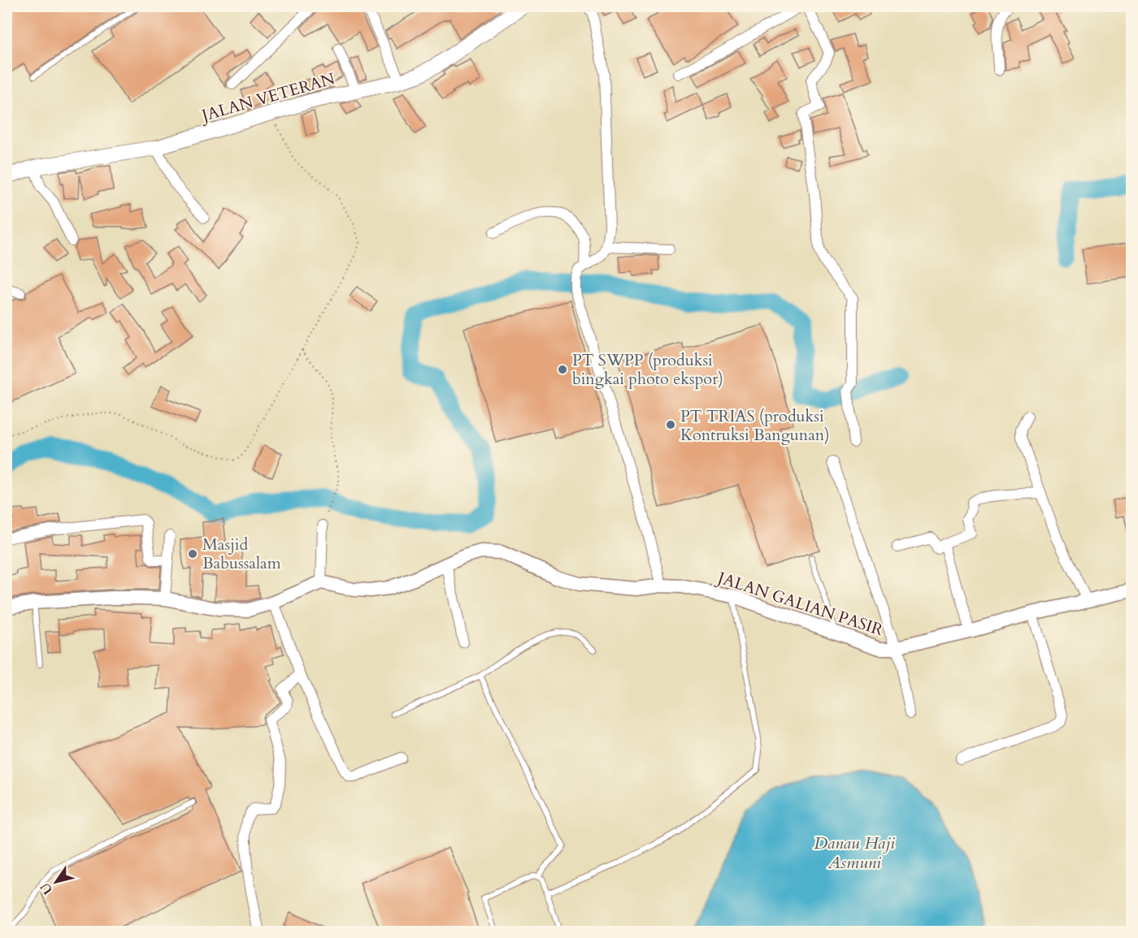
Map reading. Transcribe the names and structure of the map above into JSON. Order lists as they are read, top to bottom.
{
  "streets": {
    "main road": ["JALAN VETERAN"],
    "street": ["JALAN GALIAN PASIR"]
  },
  "water": ["Danau Haji Asmuni"],
  "places": ["PT SWPP (produksi bingkai photo ekspor)", "PT TRIAS (produksi Kontruksi Bangunan)", "Masjid Babussalam"],
  "north": "bottom left"
}
